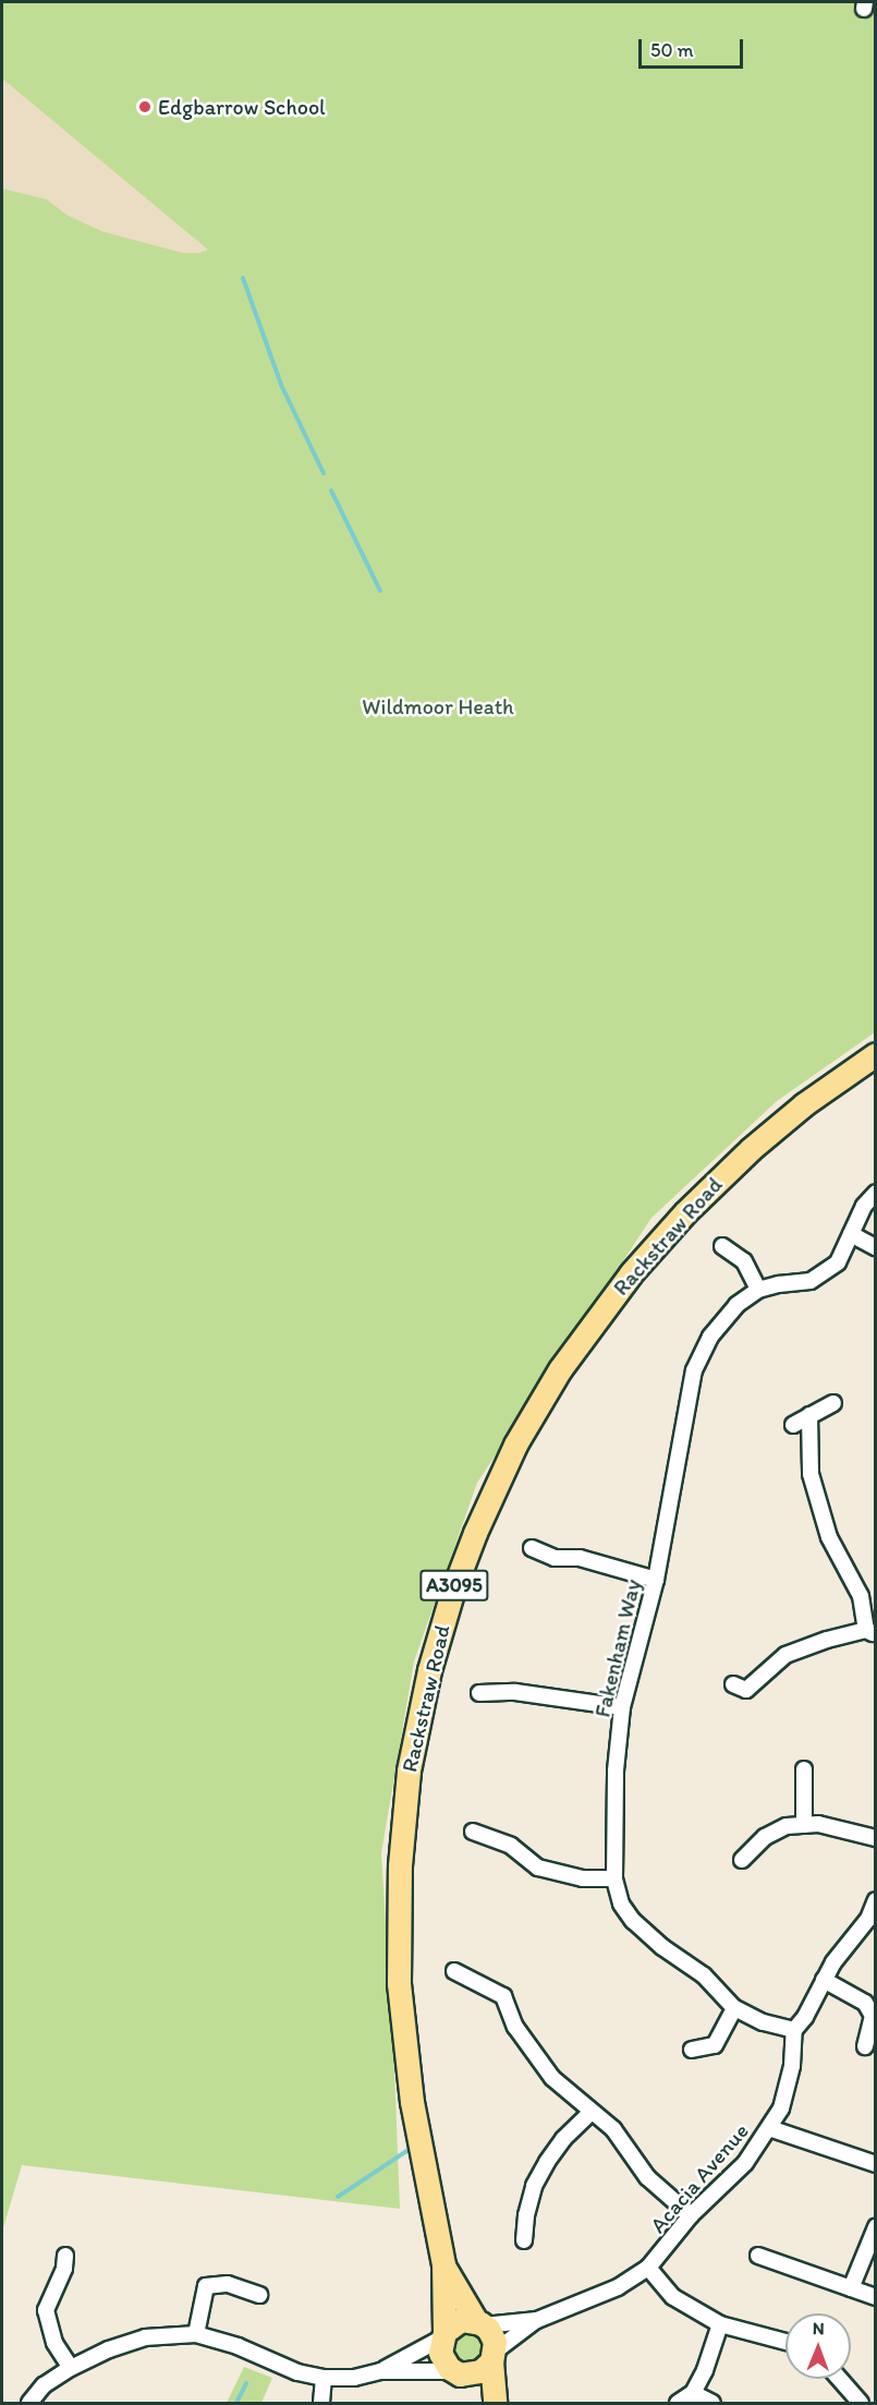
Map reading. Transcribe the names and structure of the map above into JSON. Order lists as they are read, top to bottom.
{
  "streets": {
    "main road": ["Rackstraw Road", "A3095"],
    "street": ["Fakenham Way", "Acacia Avenue"]
  },
  "crossings": [
    ["Rackstraw Road", "Acacia Avenue"],
    ["Fakenham Way", "Acacia Avenue"]
  ],
  "parks": ["Wildmoor Heath"],
  "places": ["Edgbarrow School"],
  "scale_bar": "50 m",
  "north": "top"
}
